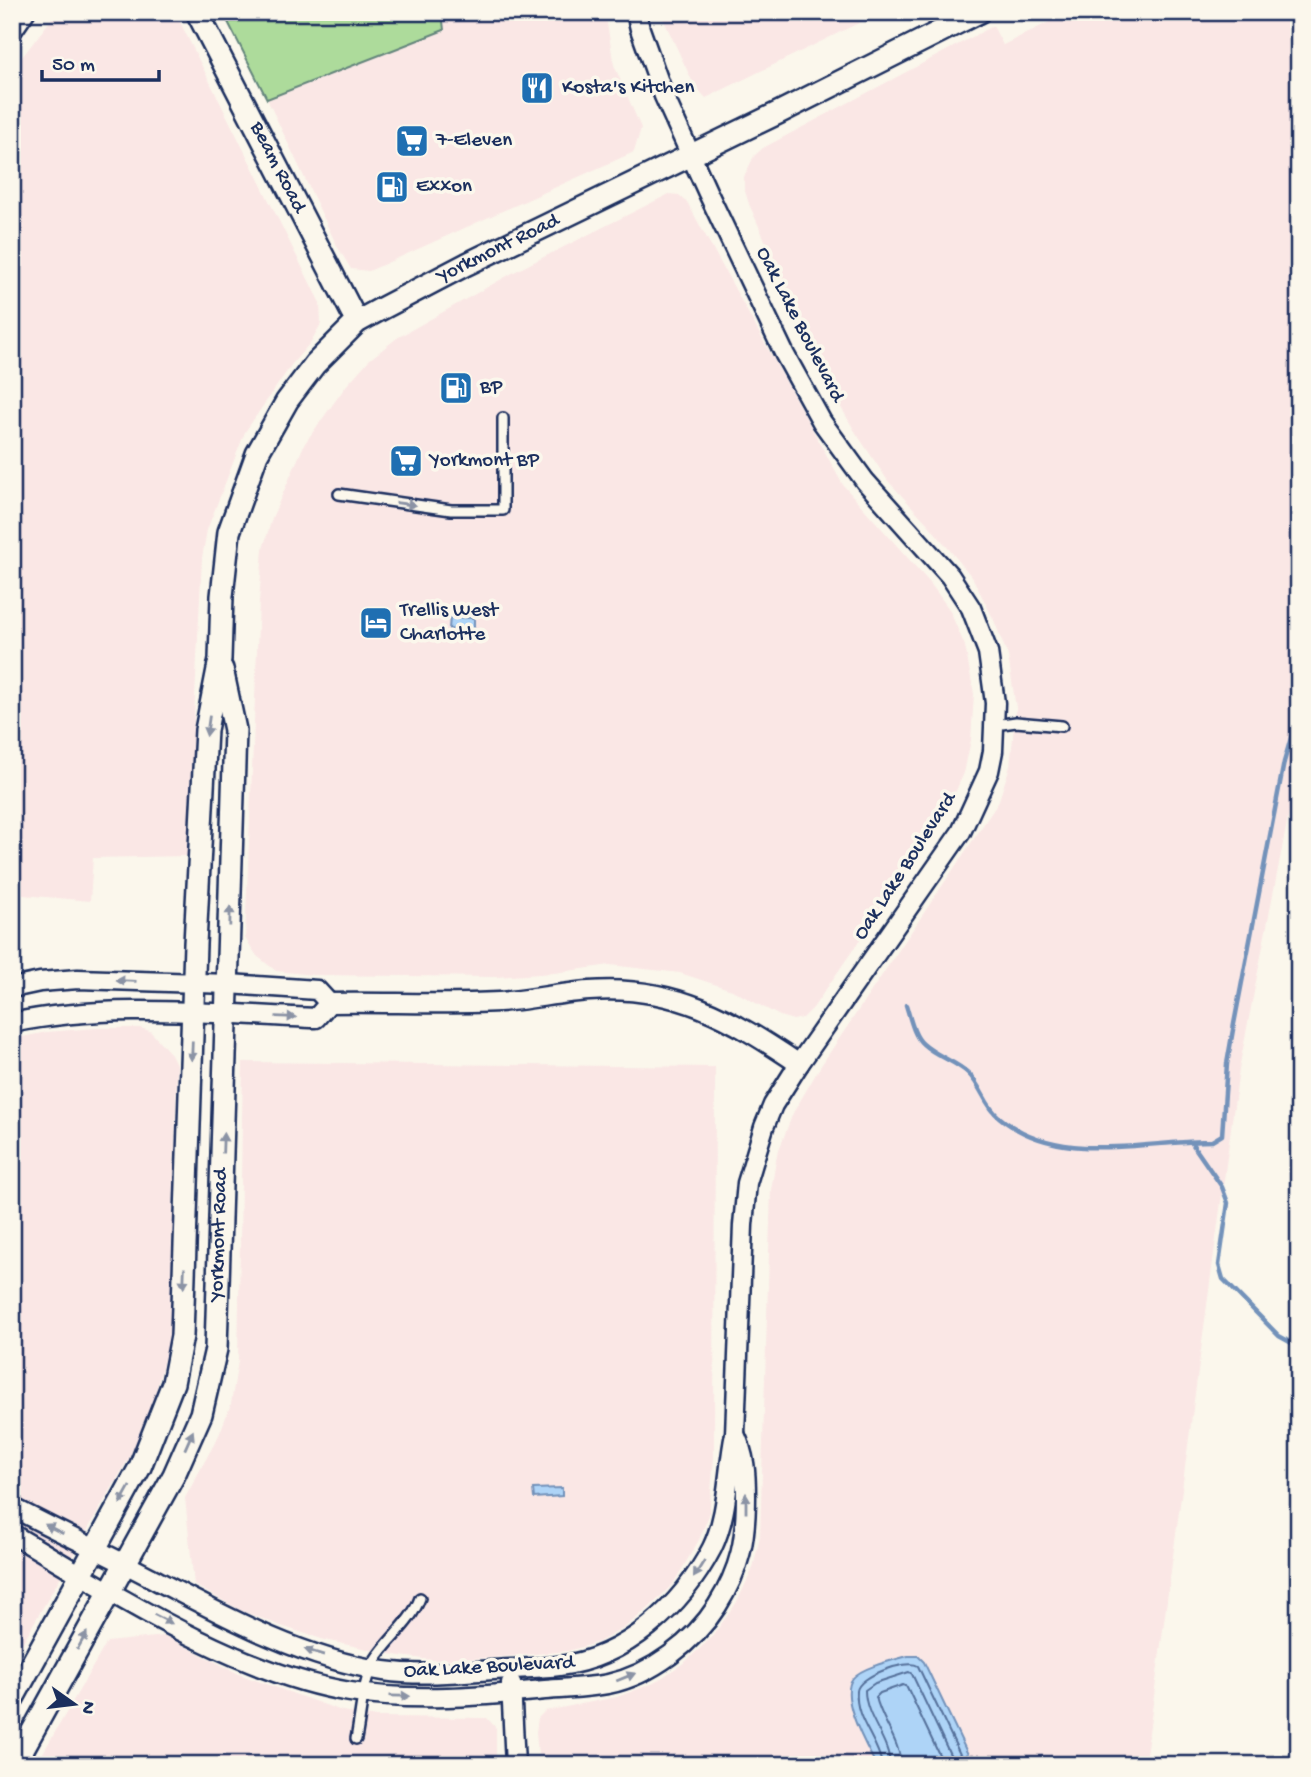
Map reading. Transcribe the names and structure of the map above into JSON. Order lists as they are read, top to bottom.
{
  "streets": {
    "street": ["Beam Road", "Yorkmont Road", "Oak Lake Boulevard"]
  },
  "crossings": [
    ["Beam Road", "Yorkmont Road"],
    ["Yorkmont Road", "Oak Lake Boulevard"]
  ],
  "places": {
    "restaurant": ["Kosta's Kitchen"],
    "supermarket": ["7-Eleven", "Yorkmont BP"],
    "fuel station": ["Exxon", "BP"],
    "hotel": ["Trellis West Charlotte"]
  },
  "scale_bar": "50 m",
  "north": "right"
}
